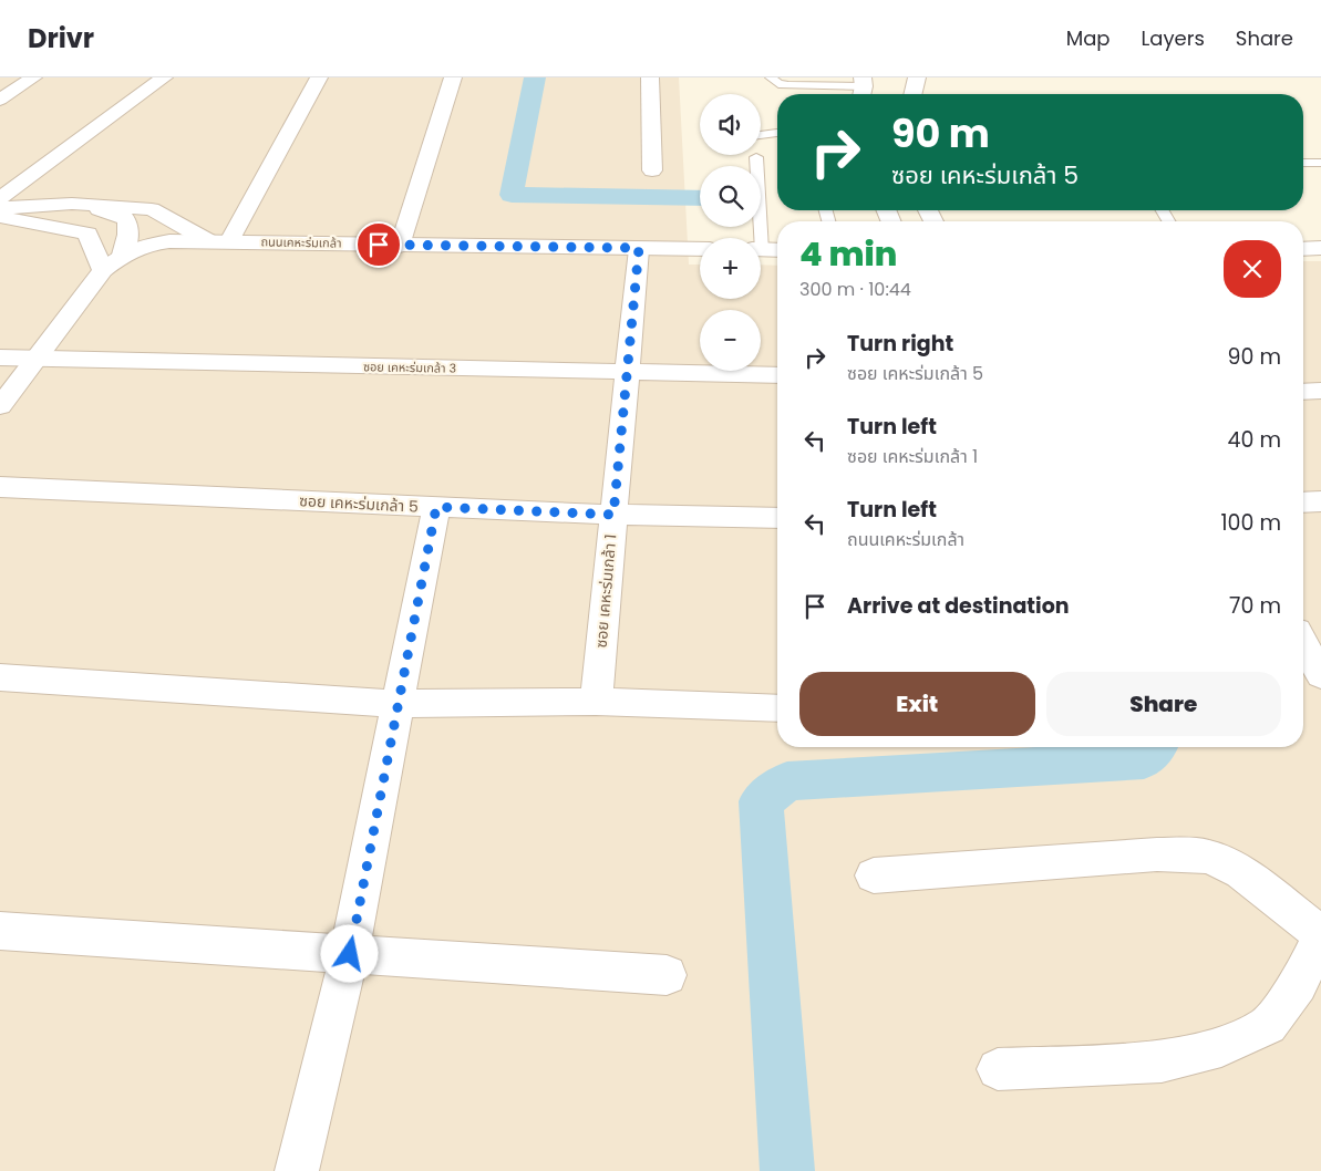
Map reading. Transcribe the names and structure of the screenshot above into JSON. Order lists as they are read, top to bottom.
{
  "streets": {
    "street": [
      "ถนนเคหะร่มเกล้า",
      "ซอย เคหะร่มเกล้า 3",
      "ซอย เคหะร่มเกล้า 5",
      "ซอย เคหะร่มเกล้า 1"
    ]
  },
  "crossings": [
    ["ถนนเคหะร่มเกล้า", "ซอย เคหะร่มเกล้า 3"],
    ["ถนนเคหะร่มเกล้า", "ซอย เคหะร่มเกล้า 1"],
    ["ซอย เคหะร่มเกล้า 3", "ซอย เคหะร่มเกล้า 1"],
    ["ซอย เคหะร่มเกล้า 5", "ซอย เคหะร่มเกล้า 1"]
  ],
  "page": {
    "header": "Drivr",
    "nav": ["Map", "Layers", "Share"],
    "map_buttons": ["+", "−"],
    "turn": ["90 m", "ซอย เคหะร่มเกล้า 5"],
    "heading": ["4 min", "300 m · 10:44"],
    "list": [
      {
        "name": "Turn right",
        "note": "ซอย เคหะร่มเกล้า 5",
        "value": "90 m"
      },
      {
        "name": "Turn left",
        "note": "ซอย เคหะร่มเกล้า 1",
        "value": "40 m"
      },
      {
        "name": "Turn left",
        "note": "ถนนเคหะร่มเกล้า",
        "value": "100 m"
      },
      {
        "name": "Arrive at destination",
        "value": "70 m"
      }
    ],
    "buttons": ["Exit", "Share"]
  }
}
